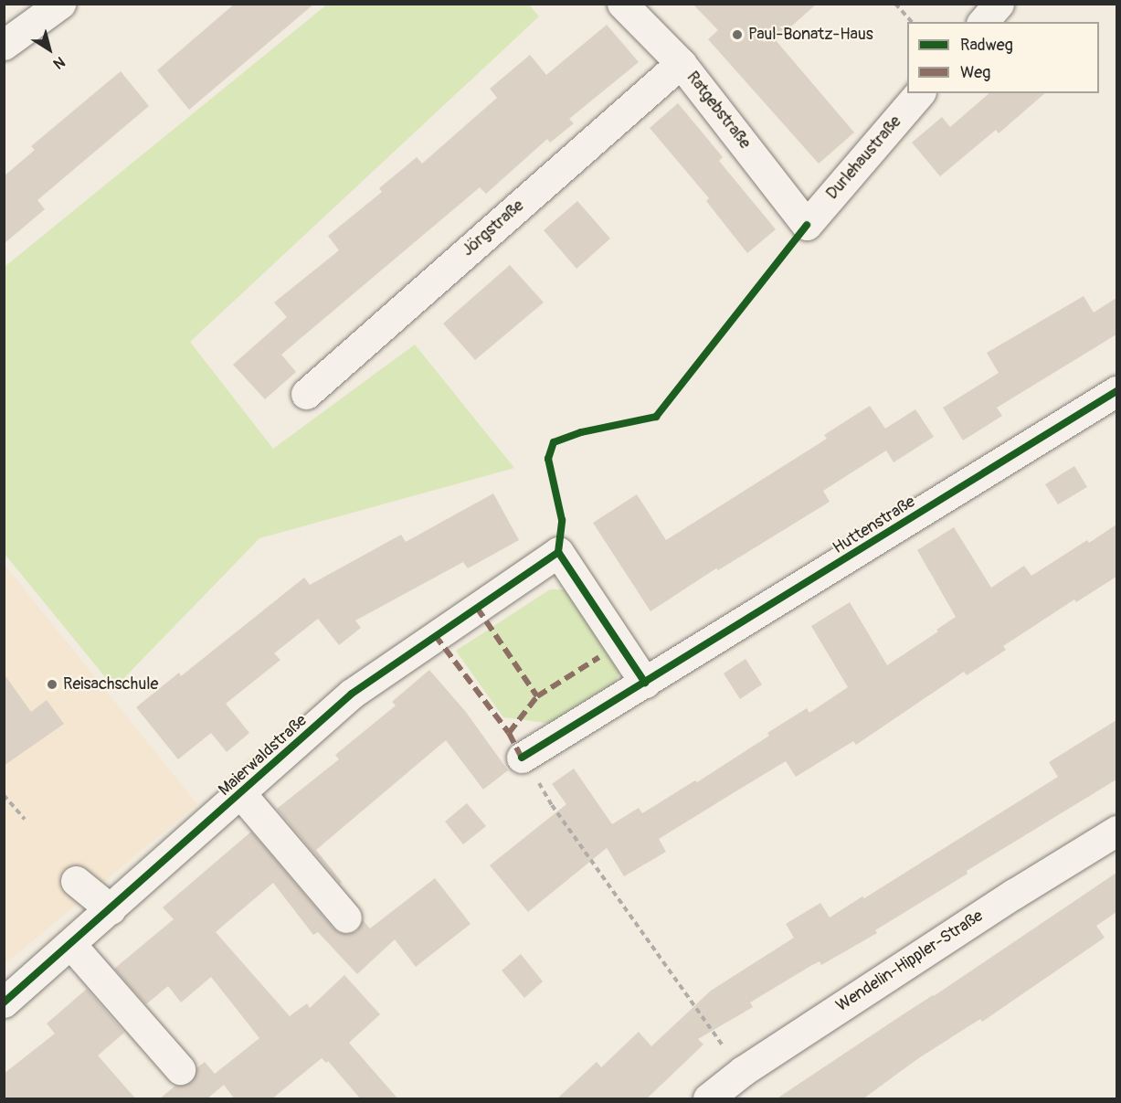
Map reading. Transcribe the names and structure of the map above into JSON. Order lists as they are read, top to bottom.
{
  "streets": {
    "street": [
      "Ratgebstraße",
      "Durlehaustraße",
      "Jörgstraße",
      "Huttenstraße",
      "Maierwaldstraße",
      "Wendelin-Hippler-Straße"
    ]
  },
  "crossings": [
    ["Ratgebstraße", "Durlehaustraße"],
    ["Ratgebstraße", "Jörgstraße"],
    ["Huttenstraße", "Maierwaldstraße"]
  ],
  "places": ["Paul-Bonatz-Haus", "Reisachschule"],
  "legend": ["Radweg", "Weg"],
  "north": "bottom right"
}
